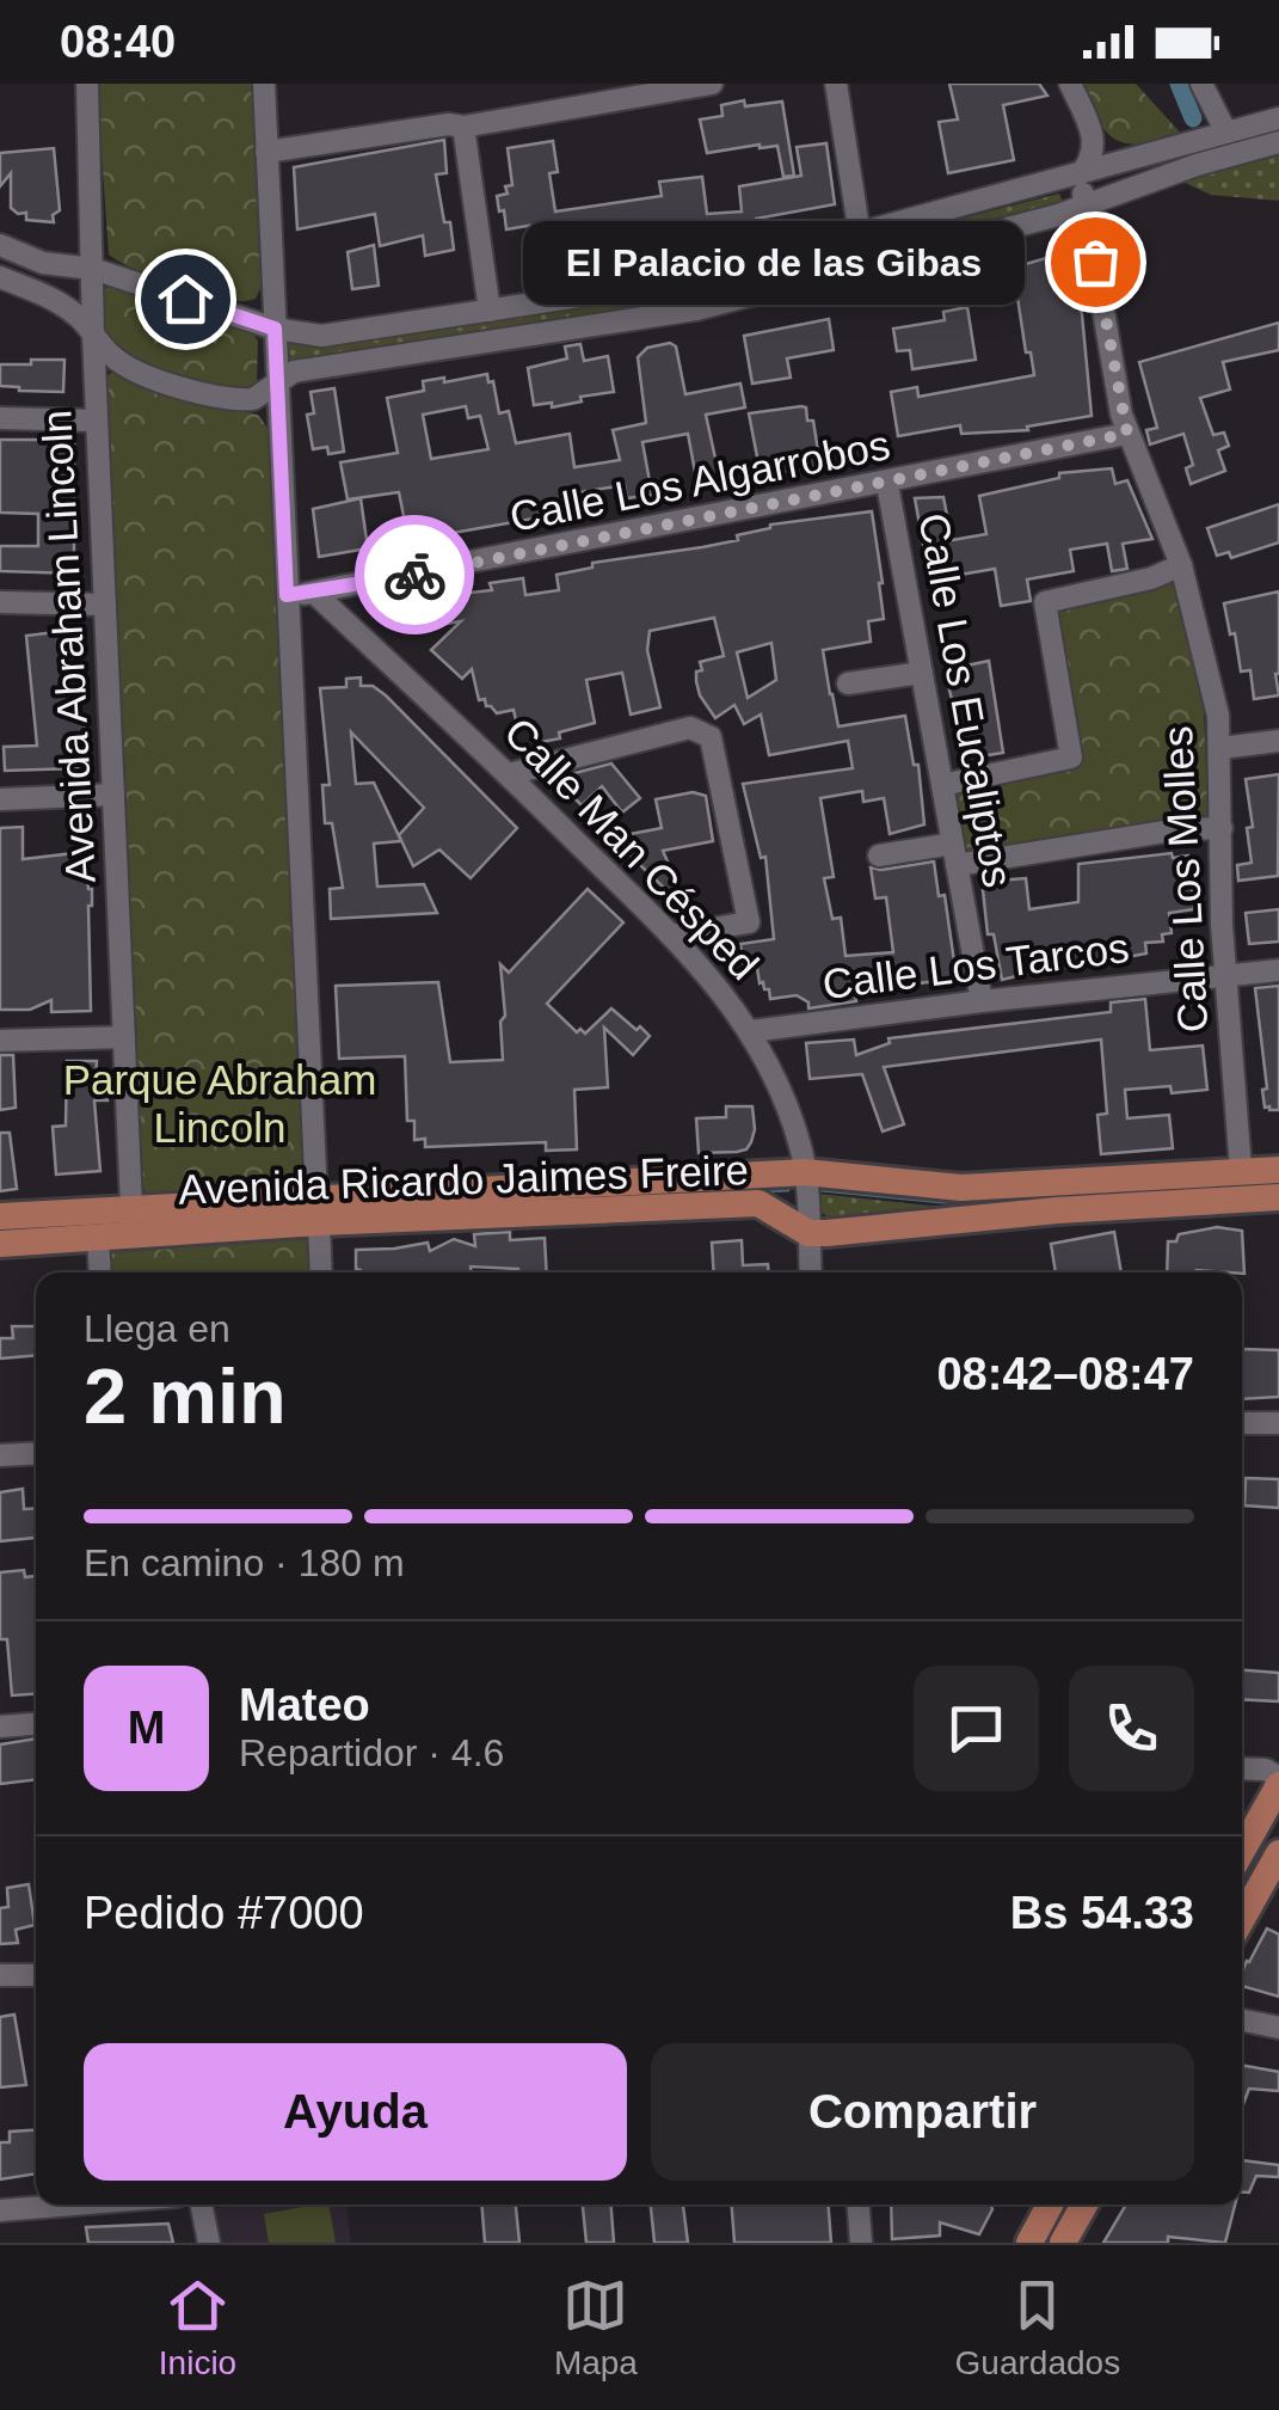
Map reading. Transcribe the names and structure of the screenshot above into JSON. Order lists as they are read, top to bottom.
{
  "streets": {
    "main road": ["Avenida Ricardo Jaimes Freire"],
    "street": [
      "Calle Los Algarrobos",
      "Avenida Abraham Lincoln",
      "Calle Los Eucaliptos",
      "Calle Man Césped",
      "Calle Los Molles",
      "Calle Los Tarcos"
    ]
  },
  "crossings": [
    ["Calle Los Algarrobos", "Calle Los Eucaliptos"],
    ["Calle Los Algarrobos", "Calle Man Césped"],
    ["Calle Los Algarrobos", "Calle Los Molles"],
    ["Avenida Abraham Lincoln", "Avenida Ricardo Jaimes Freire"],
    ["Calle Los Eucaliptos", "Calle Los Tarcos"],
    ["Calle Man Césped", "Calle Los Tarcos"],
    ["Calle Man Césped", "Avenida Ricardo Jaimes Freire"],
    ["Calle Los Molles", "Calle Los Tarcos"],
    ["Calle Los Molles", "Avenida Ricardo Jaimes Freire"]
  ],
  "parks": ["Parque Abraham Lincoln"],
  "places": ["El Palacio de las Gibas"],
  "page": {
    "status": "08:40",
    "bubble": "El Palacio de las Gibas",
    "heading": ["2 min", "Llega en", "08:42–08:47"],
    "panel": [
      "Mateo",
      "Repartidor · 4.6",
      "Pedido #7000",
      "Bs 54.33"
    ],
    "bar": "En camino · 180 m",
    "round": "M",
    "buttons": ["Ayuda", "Compartir"],
    "tabs": ["Inicio", "Mapa", "Guardados"]
  }
}
